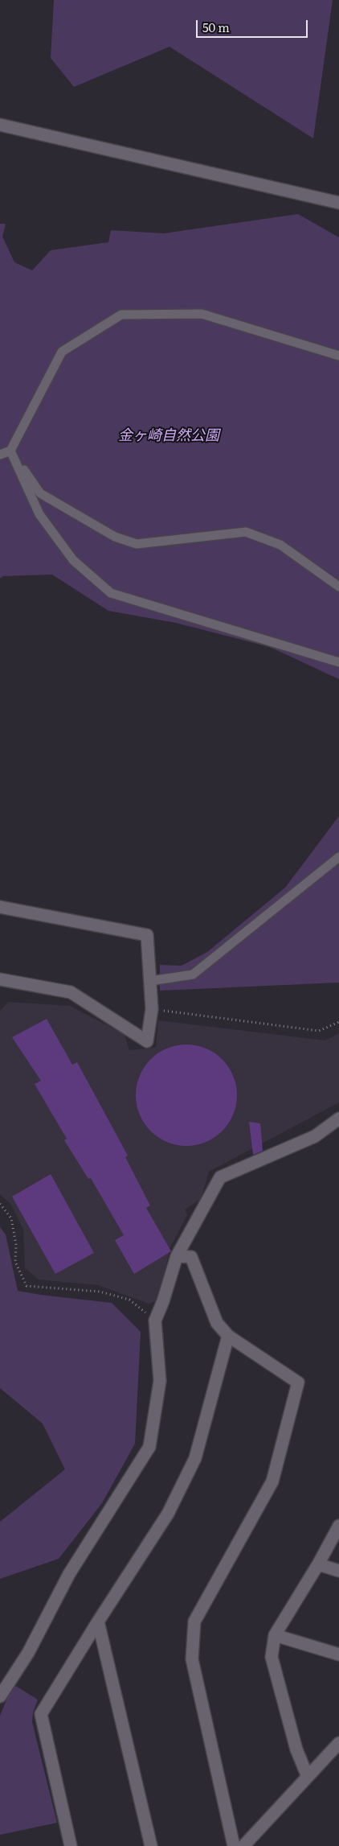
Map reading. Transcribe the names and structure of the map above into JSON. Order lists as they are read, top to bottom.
{
  "parks": ["金ヶ崎自然公園"],
  "scale_bar": "50 m"
}
